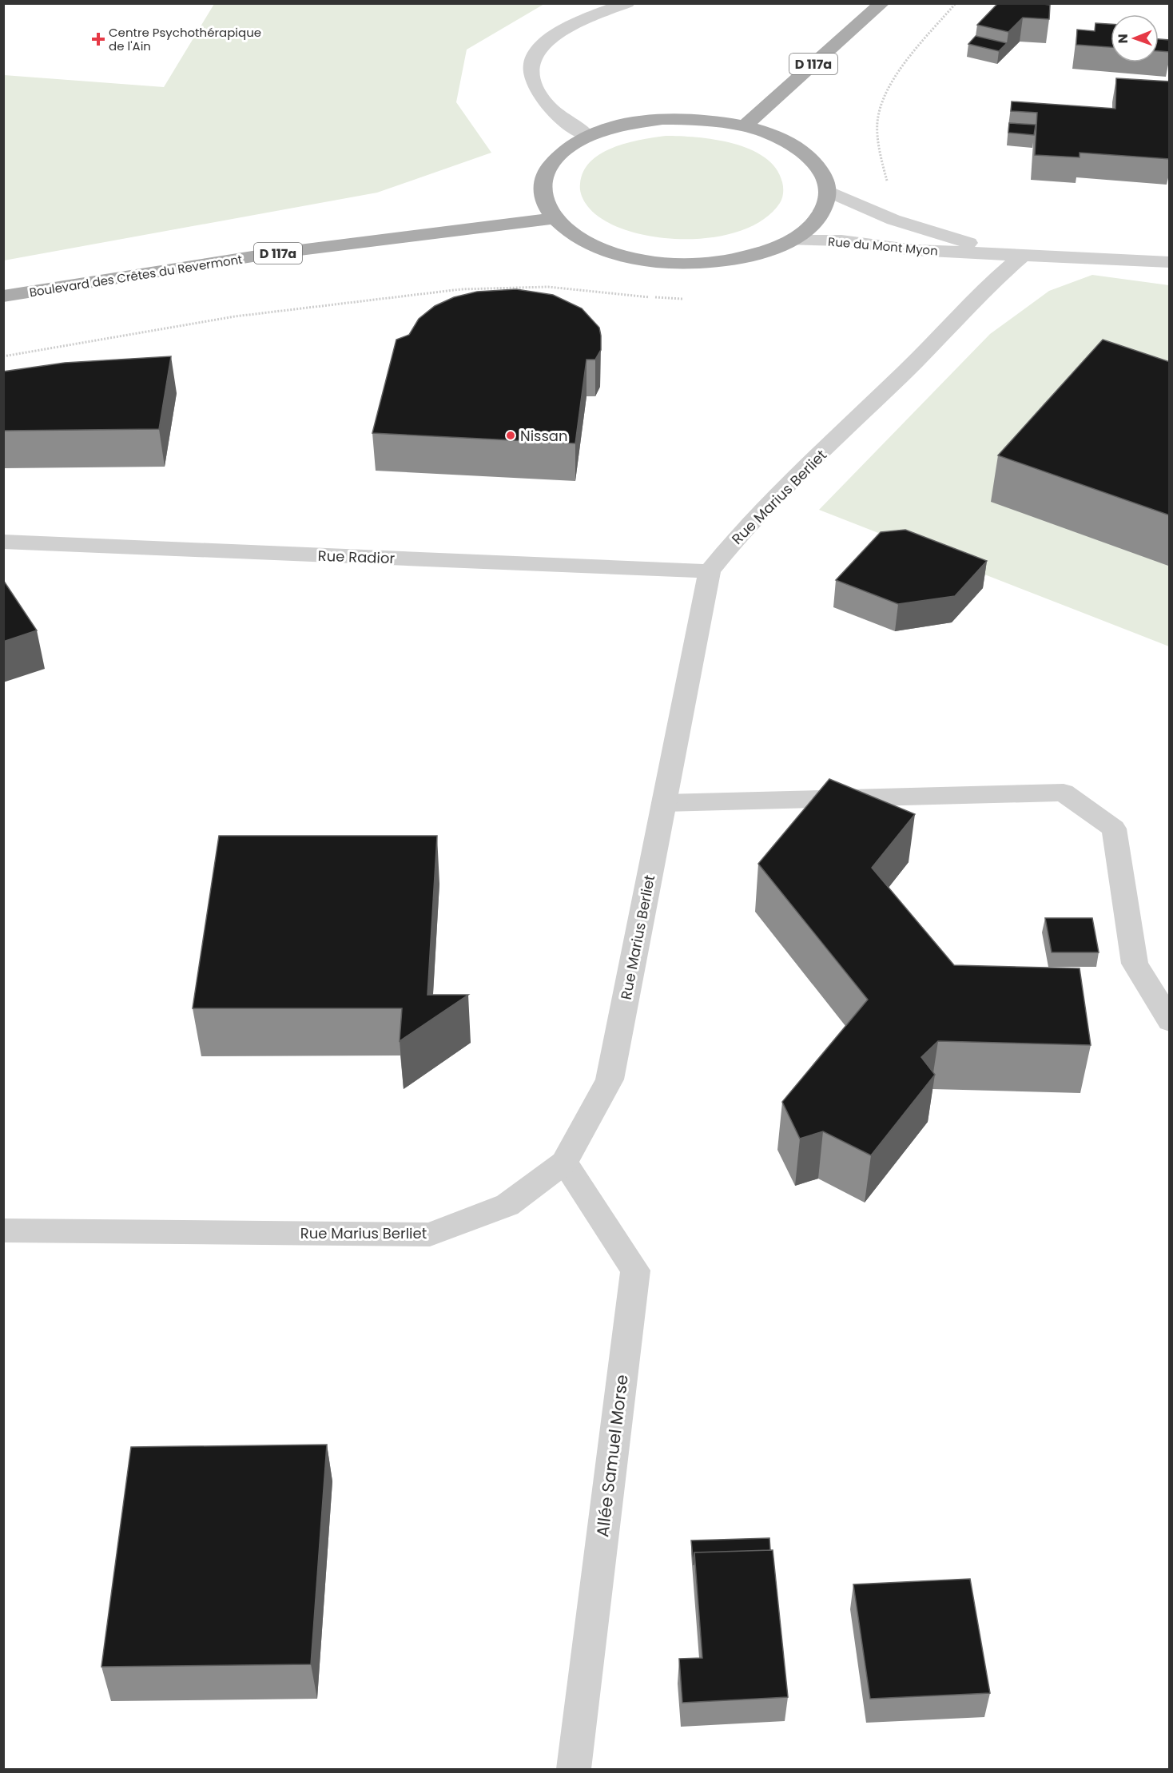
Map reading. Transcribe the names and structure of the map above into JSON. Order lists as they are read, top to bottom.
{
  "streets": {
    "main road": ["D 117a", "Boulevard des Crêtes du Revermont"],
    "street": [
      "Rue du Mont Myon",
      "Rue Marius Berliet",
      "Rue Radior",
      "Allée Samuel Morse"
    ]
  },
  "crossings": [
    ["Rue du Mont Myon", "Rue Marius Berliet"],
    ["Rue Marius Berliet", "Rue Radior"],
    ["Rue Marius Berliet", "Allée Samuel Morse"]
  ],
  "places": {
    "health": ["Centre Psychothérapique de l'Ain"],
    "other": ["Nissan"]
  },
  "north": "left"
}
